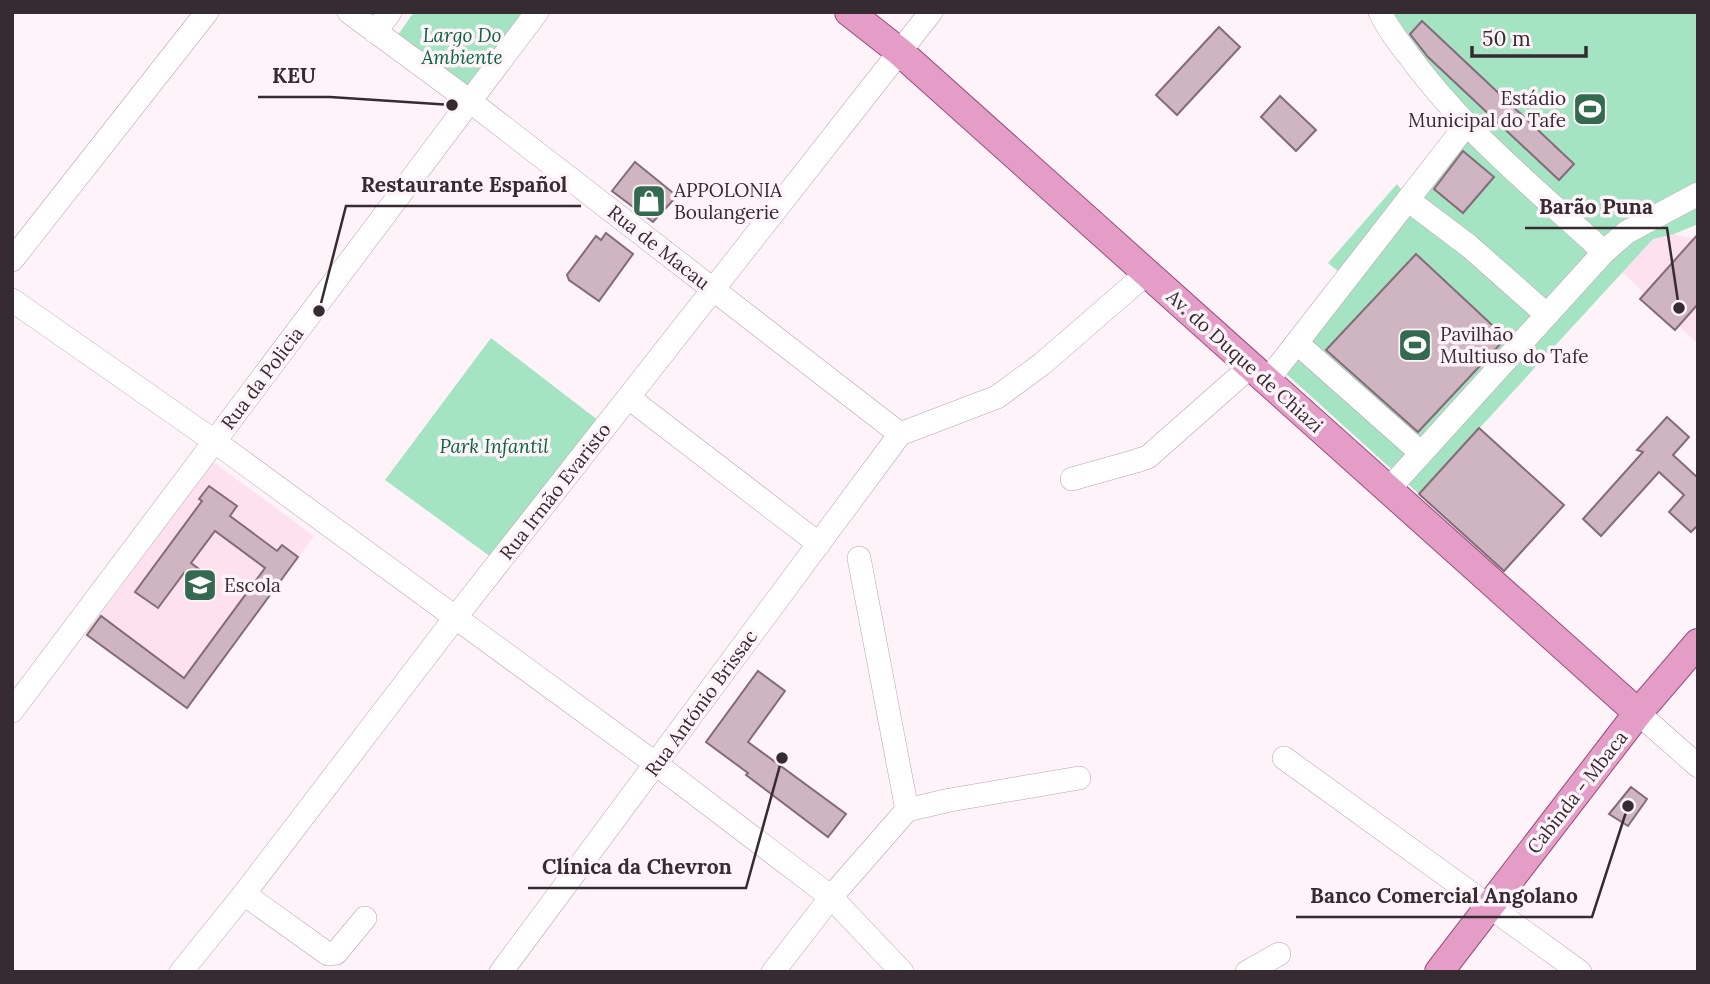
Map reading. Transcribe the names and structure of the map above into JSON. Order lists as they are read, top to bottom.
{
  "streets": {
    "main road": ["Av. do Duque de Chiazi", "Cabinda - Mbaca"],
    "street": [
      "Rua de Macau",
      "Rua da Policia",
      "Rua Irmão Evaristo",
      "Rua António Brissac"
    ]
  },
  "crossings": [
    ["Rua de Macau", "Rua da Policia"],
    ["Rua de Macau", "Rua Irmão Evaristo"],
    ["Rua de Macau", "Rua António Brissac"],
    ["Av. do Duque de Chiazi", "Rua Irmão Evaristo"],
    ["Av. do Duque de Chiazi", "Cabinda - Mbaca"]
  ],
  "parks": ["Largo Do Ambiente", "Park Infantil"],
  "places": {
    "other": [
      "KEU",
      "Barão Puna",
      "Restaurante Español",
      "Clínica da Chevron",
      "Banco Comercial Angolano"
    ],
    "sports": ["Estádio Municipal do Tafe", "Pavilhão Multiuso do Tafe"],
    "shop": ["APPOLONIA Boulangerie"],
    "school or university": ["Escola"]
  },
  "scale_bar": "50 m"
}
